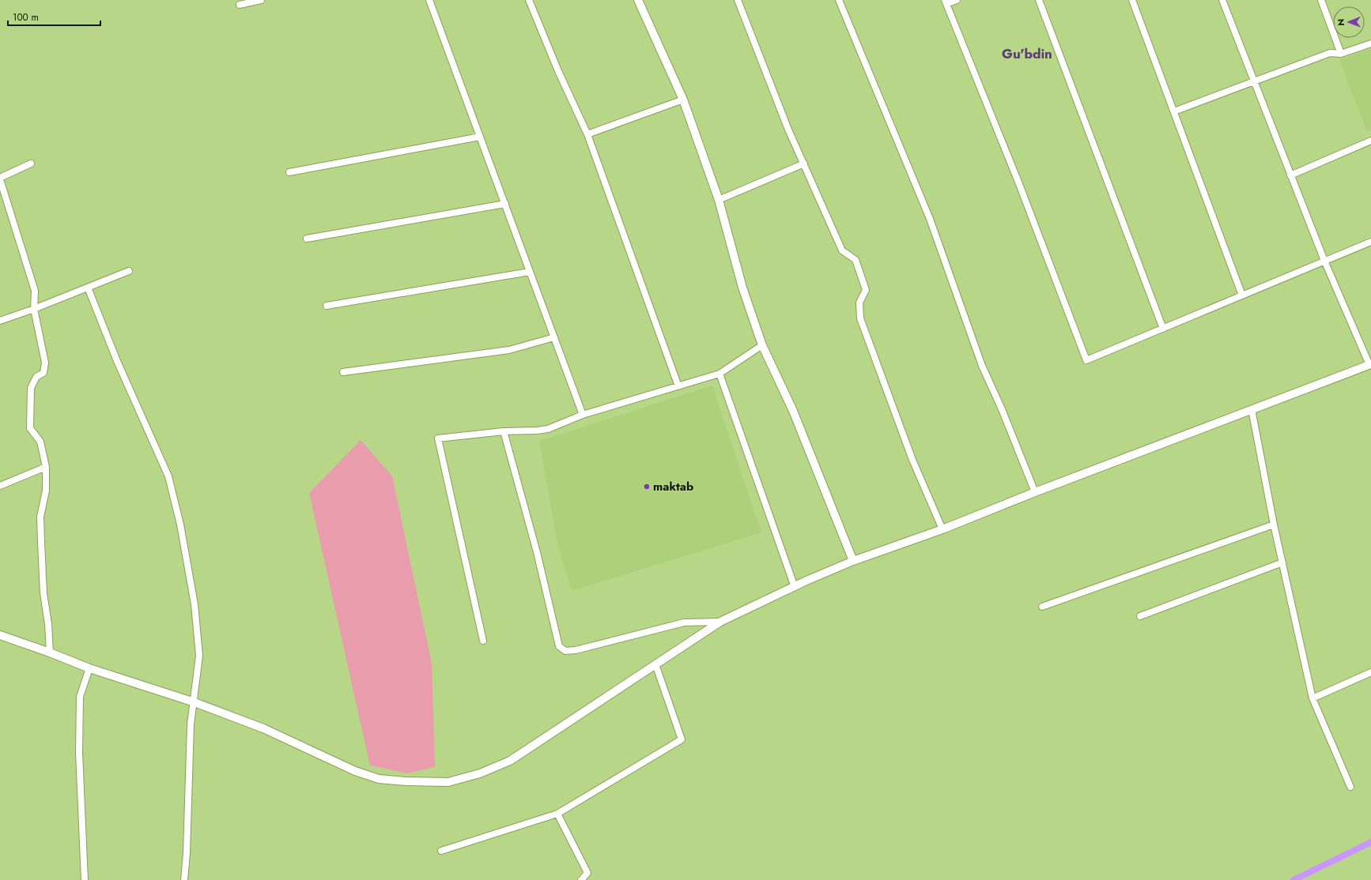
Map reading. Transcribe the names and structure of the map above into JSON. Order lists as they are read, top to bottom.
{
  "districts": ["Gu'bdin"],
  "places": ["maktab"],
  "scale_bar": "100 m",
  "north": "left"
}
